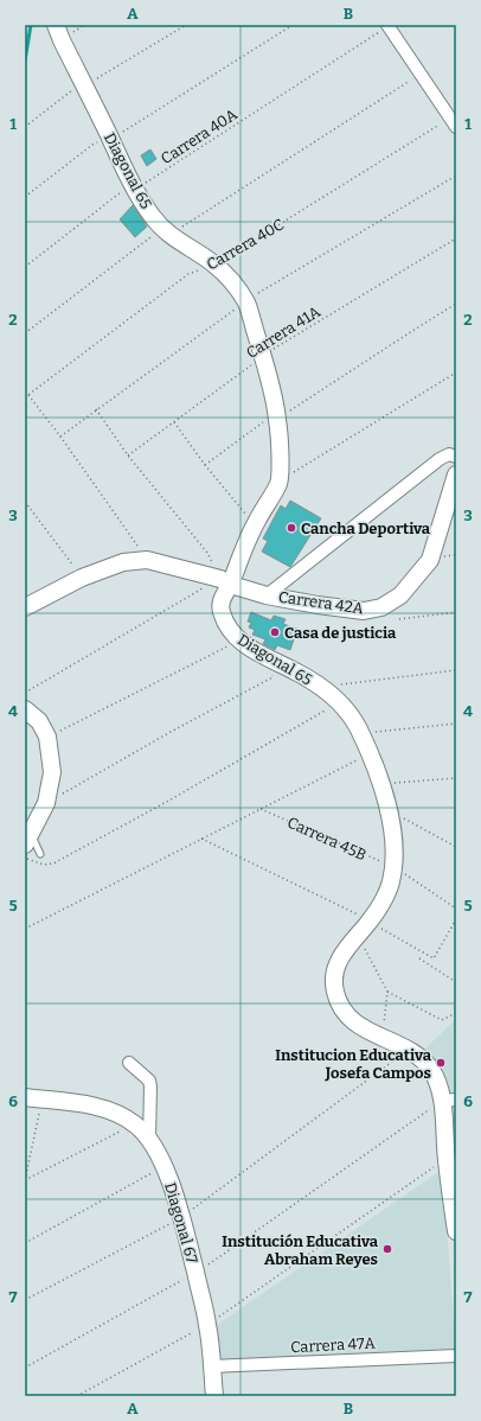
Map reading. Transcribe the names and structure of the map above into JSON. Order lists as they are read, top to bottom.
{
  "streets": {
    "street": [
      "Diagonal 65",
      "Carrera 42A",
      "Diagonal 67",
      "Carrera 47A"
    ],
    "path": [
      "Carrera 40A",
      "Carrera 40C",
      "Carrera 41A",
      "Carrera 45B"
    ]
  },
  "crossings": [
    ["Carrera 40A", "Diagonal 65"],
    ["Diagonal 65", "Carrera 40C"],
    ["Diagonal 65", "Carrera 41A"],
    ["Diagonal 65", "Carrera 42A"],
    ["Diagonal 65", "Carrera 45B"],
    ["Diagonal 67", "Carrera 47A"]
  ],
  "places": [
    "Cancha Deportiva",
    "Casa de justicia",
    "Institucion Educativa Josefa Campos",
    "Institución Educativa Abraham Reyes"
  ],
  "grid": {
    "columns": ["A", "B"],
    "rows": [
      "1",
      "2",
      "3",
      "4",
      "5",
      "6",
      "7"
    ]
  }
}
